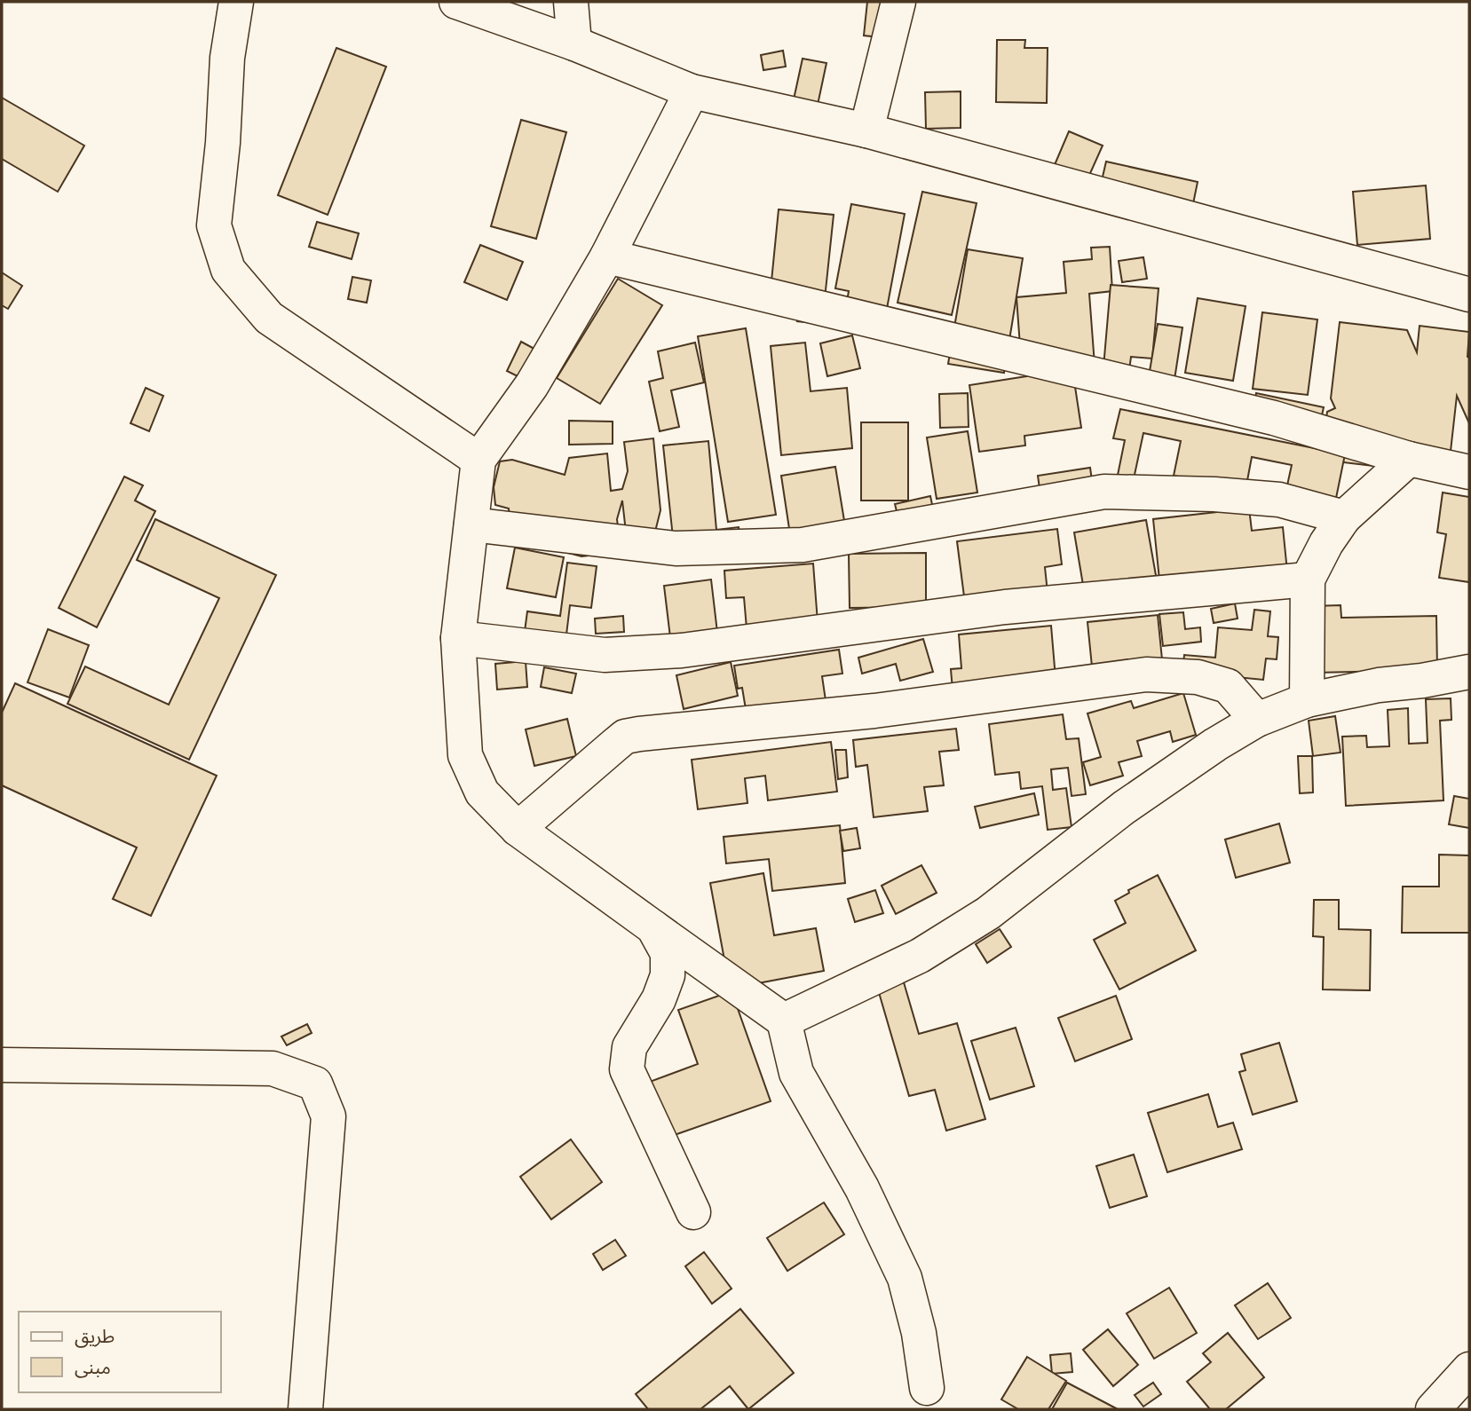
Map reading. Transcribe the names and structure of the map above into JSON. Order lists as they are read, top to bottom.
{
  "legend": ["طريق", "مبنى"]
}
